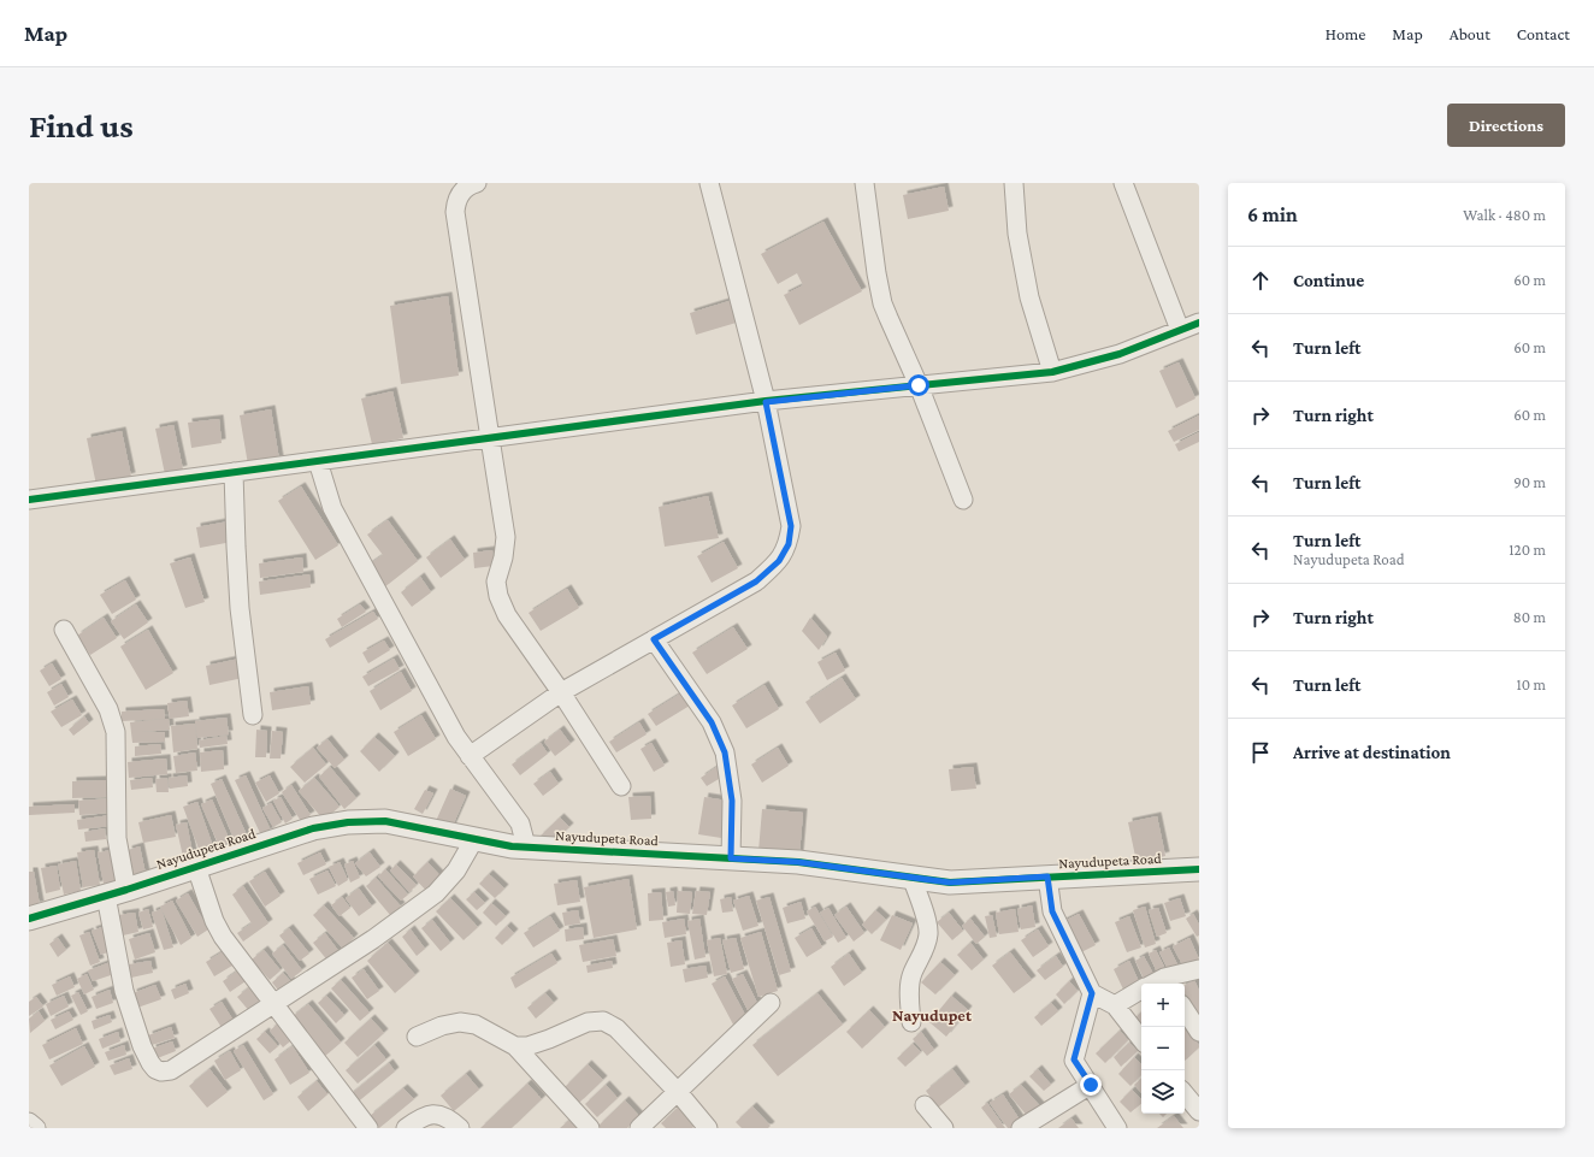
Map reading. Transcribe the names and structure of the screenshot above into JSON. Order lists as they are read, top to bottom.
{
  "streets": {
    "street": ["Nayudupeta Road"]
  },
  "districts": ["Nayudupet"],
  "page": {
    "header": "Map",
    "nav": [
      "Home",
      "Map",
      "About",
      "Contact"
    ],
    "buttons": "Directions",
    "title": "Find us",
    "heading": ["6 min", "Walk · 480 m"],
    "list": [
      ["Continue", "60 m"],
      ["Turn left", "60 m"],
      ["Turn right", "60 m"],
      ["Turn left", "90 m"],
      ["Turn left", "Nayudupeta Road", "120 m"],
      ["Turn right", "80 m"],
      ["Turn left", "10 m"],
      "Arrive at destination"
    ],
    "map_buttons": ["+", "−"]
  }
}
